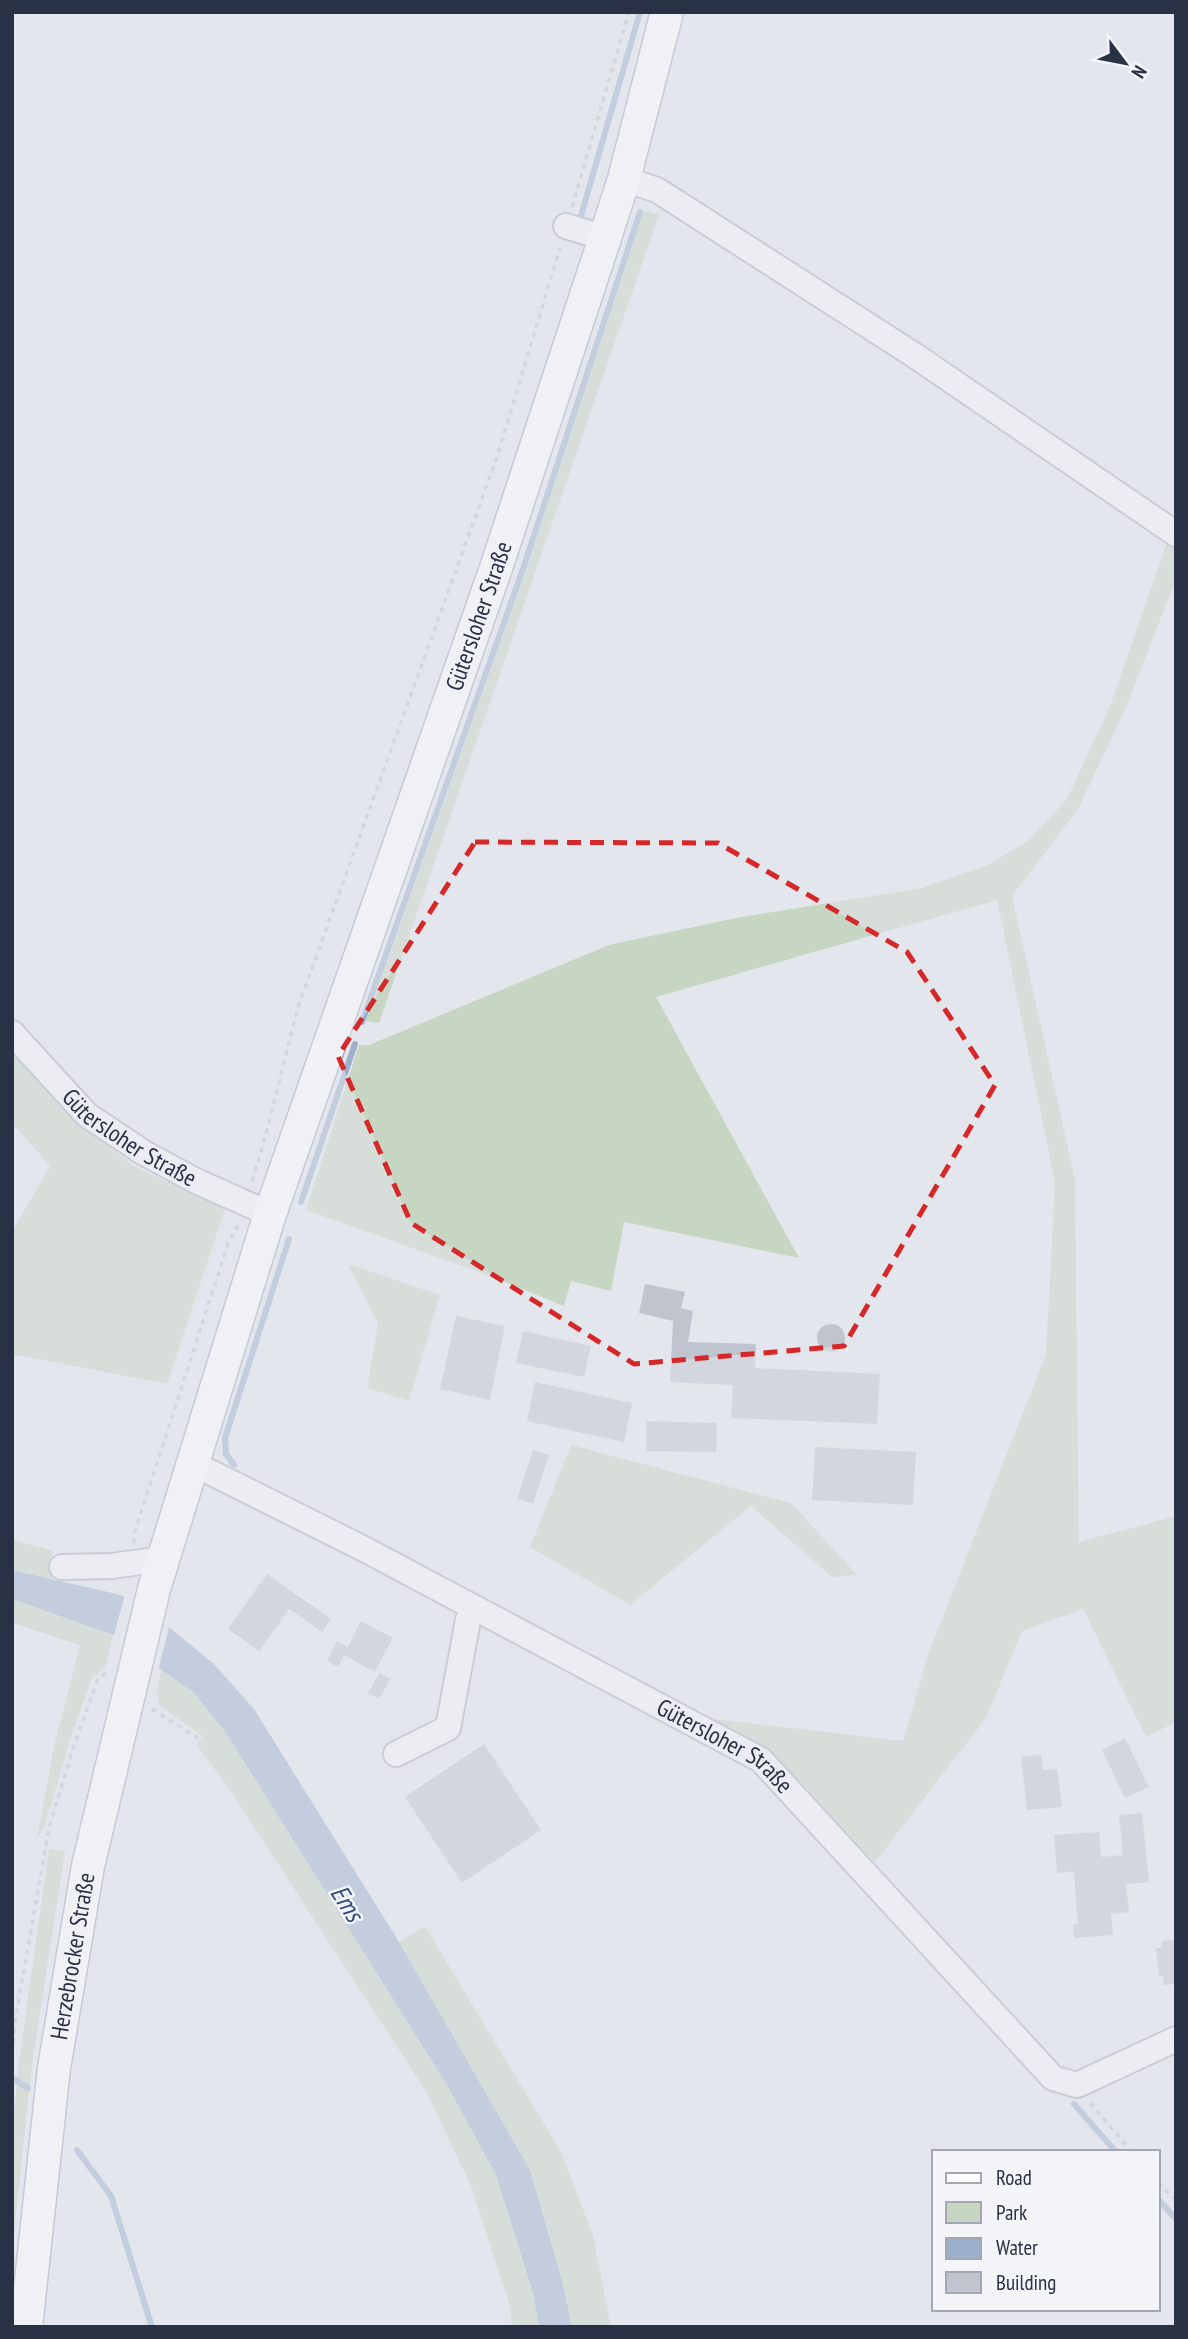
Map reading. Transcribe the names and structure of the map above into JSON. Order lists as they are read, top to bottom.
{
  "streets": {
    "main road": ["Gütersloher Straße", "Herzebrocker Straße"]
  },
  "crossings": [
    ["Gütersloher Straße", "Herzebrocker Straße"]
  ],
  "water": ["Ems"],
  "legend": [
    "Road",
    "Park",
    "Water",
    "Building"
  ],
  "north": "bottom right"
}
